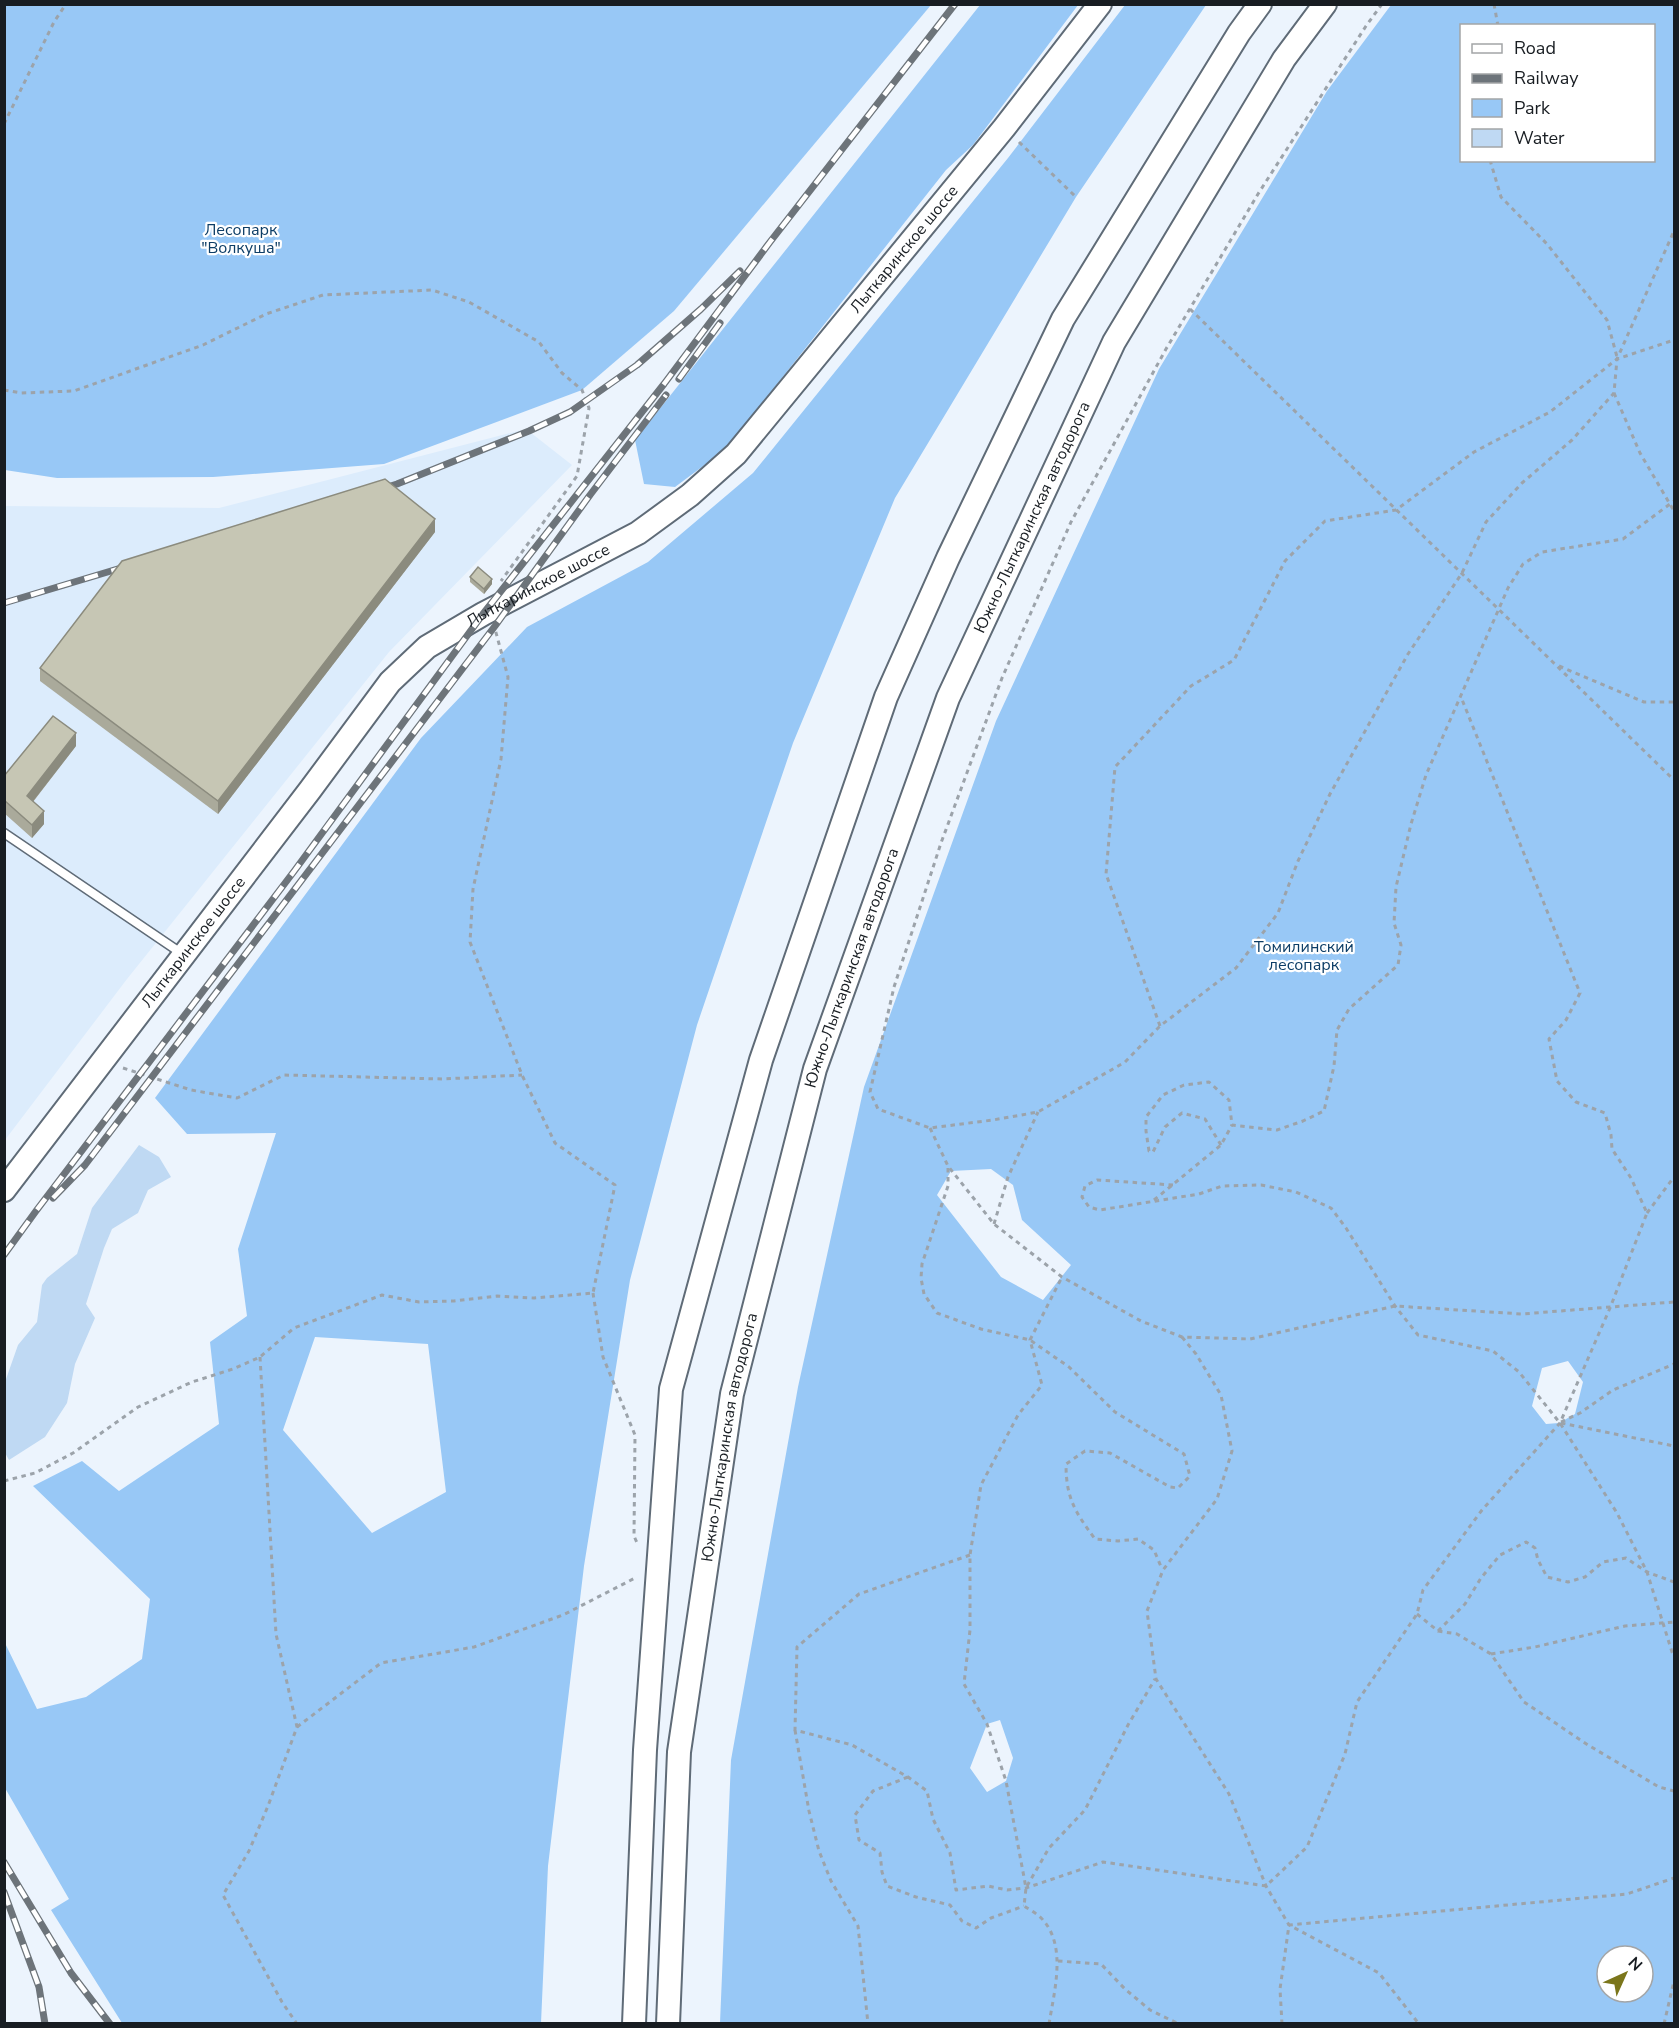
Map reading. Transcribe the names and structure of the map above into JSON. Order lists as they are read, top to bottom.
{
  "streets": {
    "main road": ["Лыткаринское шоссе", "Южно-Лыткаринская автодорога"]
  },
  "parks": ["Лесопарк \"Волкуша\"", "Томилинский лесопарк"],
  "legend": [
    "Road",
    "Railway",
    "Park",
    "Water"
  ],
  "north": "top right"
}
